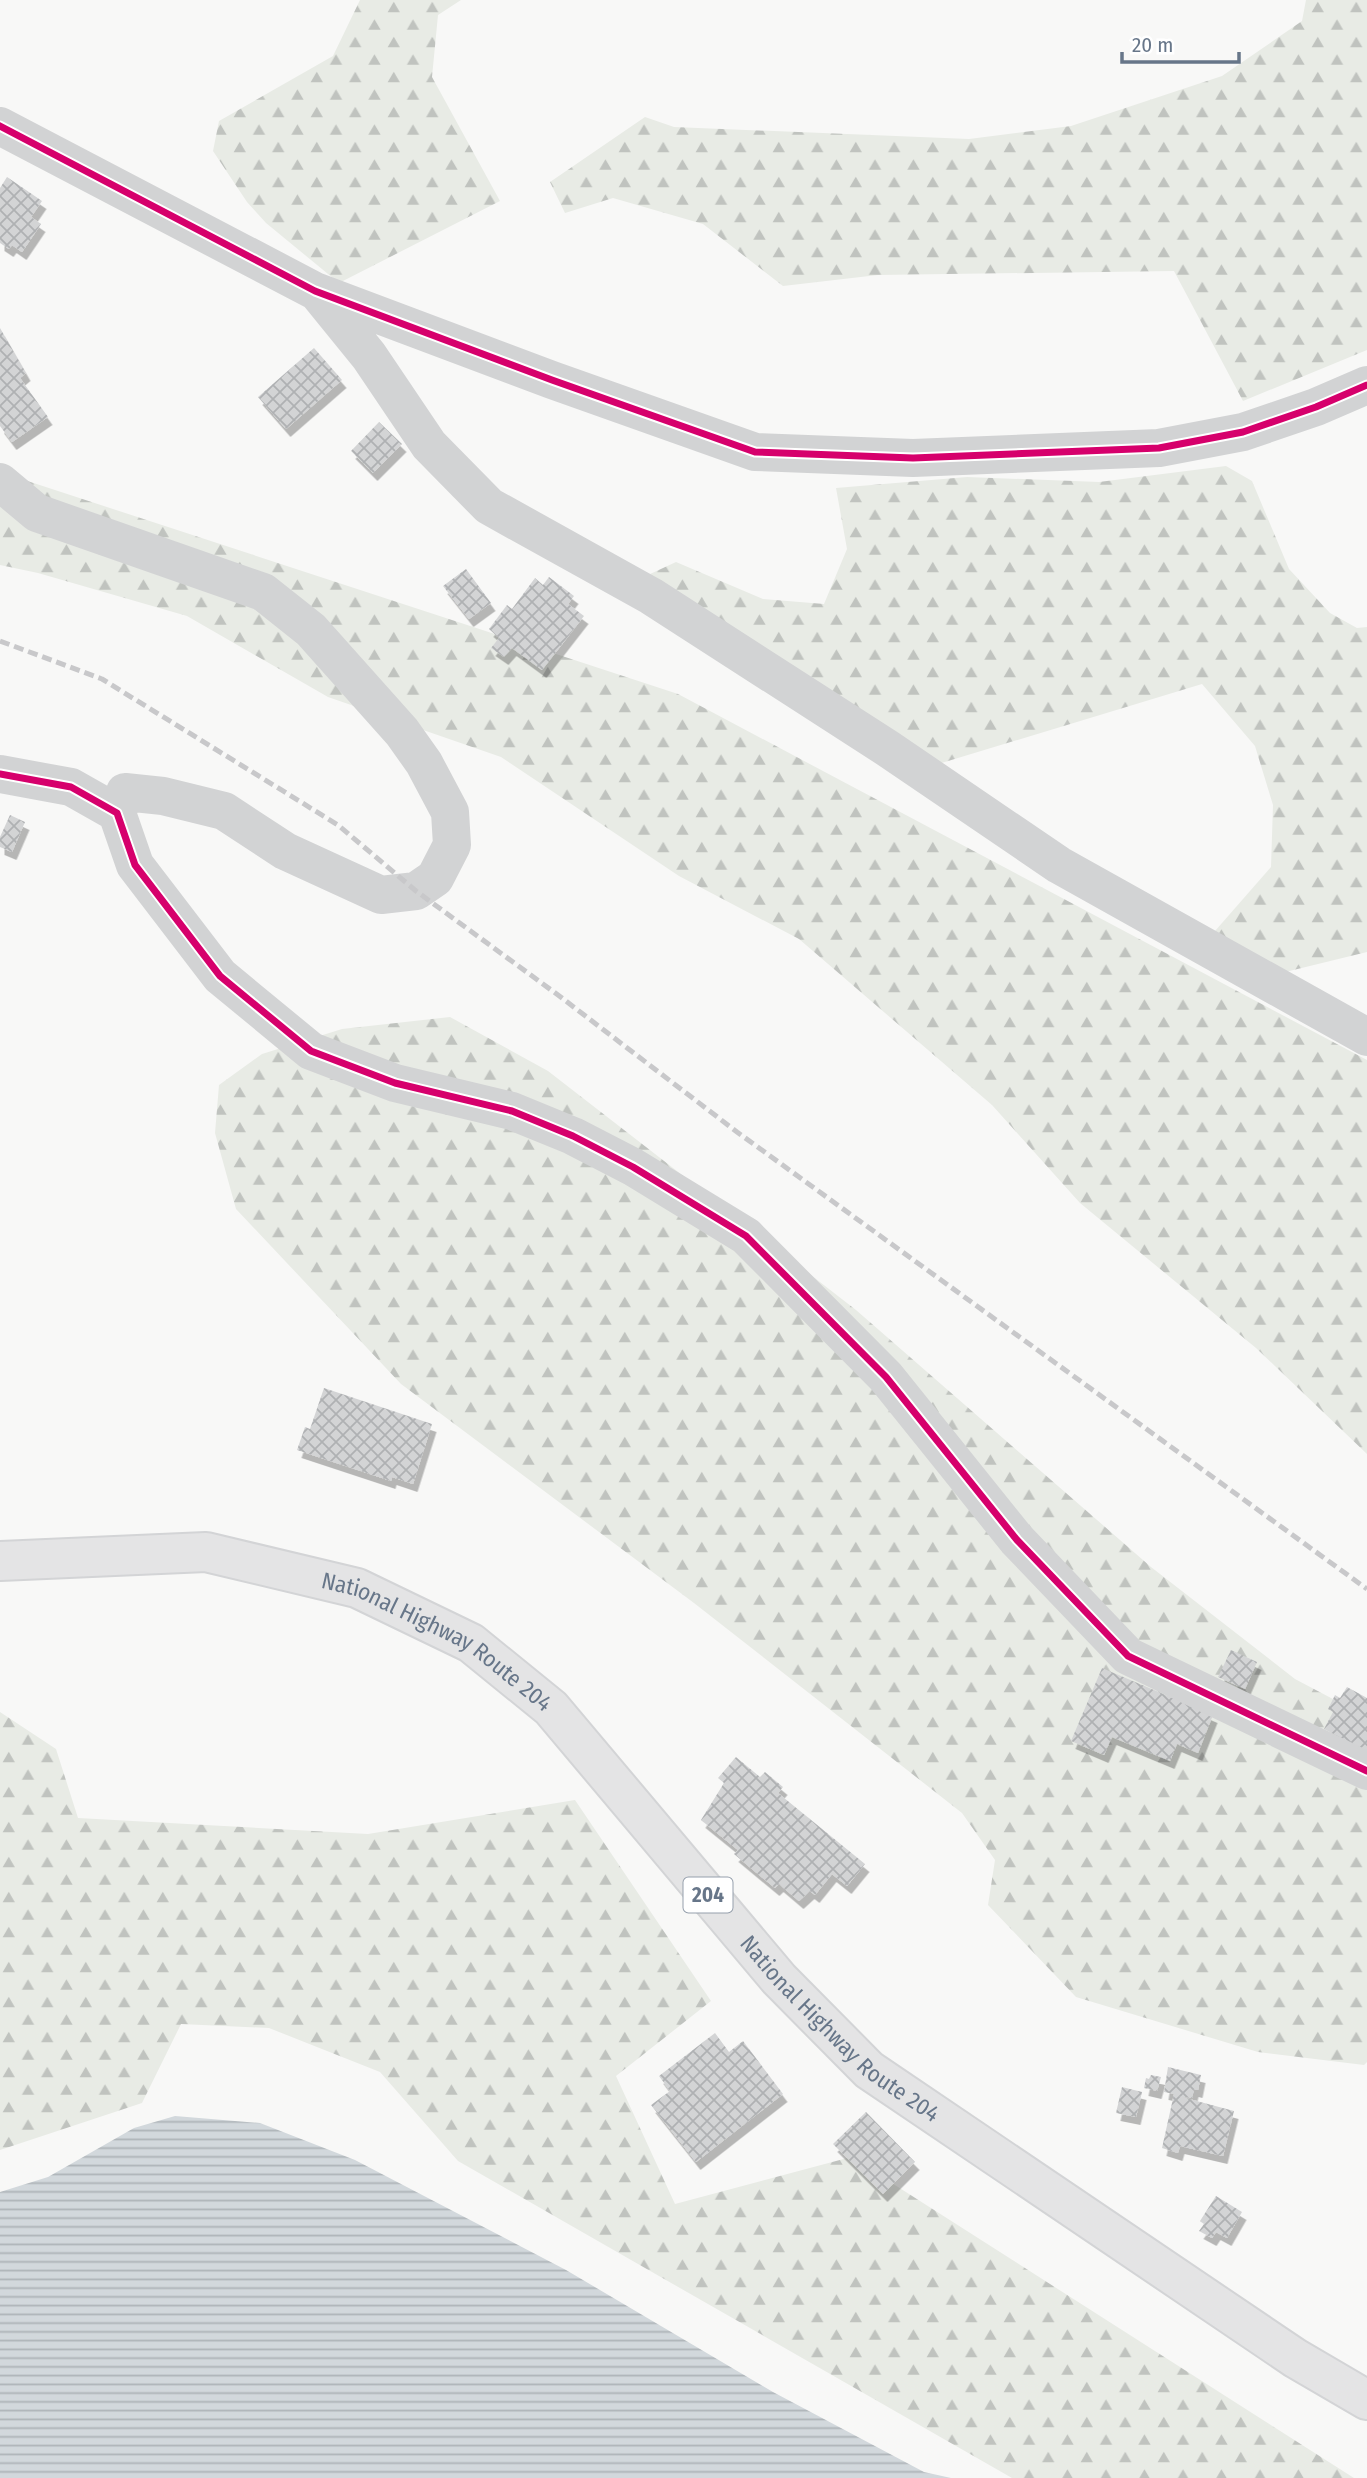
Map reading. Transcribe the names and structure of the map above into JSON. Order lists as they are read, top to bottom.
{
  "streets": {
    "highway": ["National Highway Route 204", "204"]
  },
  "scale_bar": "20 m"
}
